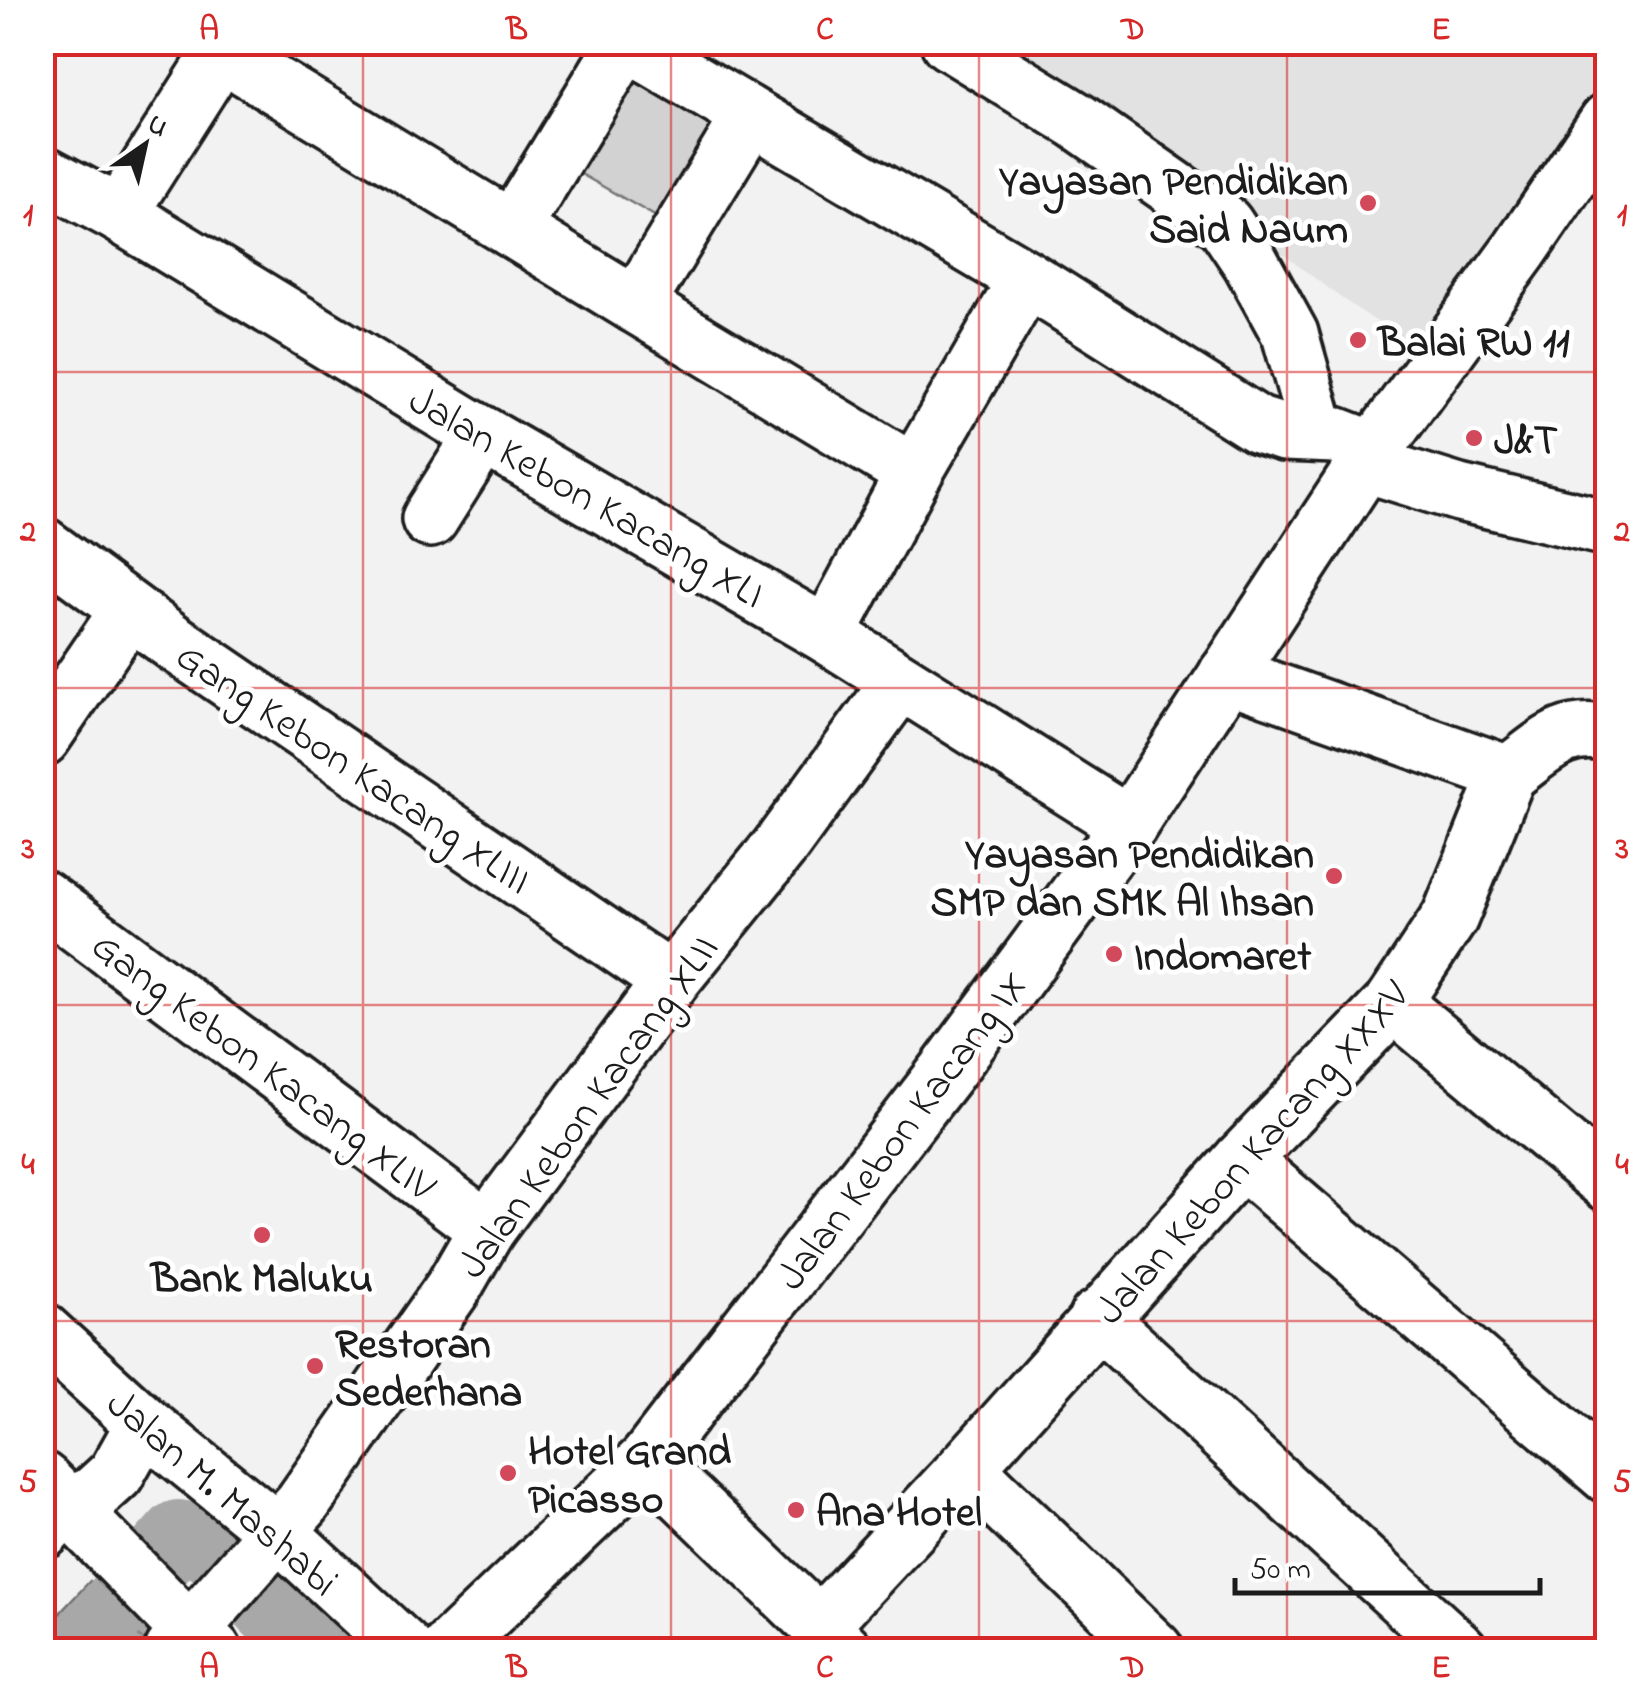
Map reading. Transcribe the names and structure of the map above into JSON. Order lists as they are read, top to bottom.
{
  "streets": {
    "street": [
      "Jalan Kebon Kacang XLI",
      "Gang Kebon Kacang XLIII",
      "Gang Kebon Kacang XLIV",
      "Jalan Kebon Kacang XLII",
      "Jalan Kebon Kacang IX",
      "Jalan Kebon Kacang XXXV",
      "Jalan M. Mashabi"
    ]
  },
  "crossings": [
    ["Jalan Kebon Kacang XLI", "Jalan Kebon Kacang XLII"],
    ["Jalan Kebon Kacang XLI", "Jalan Kebon Kacang IX"],
    ["Gang Kebon Kacang XLIII", "Jalan Kebon Kacang XLII"],
    ["Gang Kebon Kacang XLIV", "Jalan Kebon Kacang XLII"],
    ["Jalan Kebon Kacang XLII", "Jalan M. Mashabi"]
  ],
  "places": [
    "Yayasan Pendidikan Said Naum",
    "Balai RW 11",
    "J&T",
    "Yayasan Pendidikan SMP dan SMK Al Ihsan",
    "Indomaret",
    "Bank Maluku",
    "Restoran Sederhana",
    "Hotel Grand Picasso",
    "Ana Hotel"
  ],
  "scale_bar": "50 m",
  "north": "top right",
  "grid": {
    "columns": [
      "A",
      "B",
      "C",
      "D",
      "E"
    ],
    "rows": [
      "1",
      "2",
      "3",
      "4",
      "5"
    ]
  }
}
